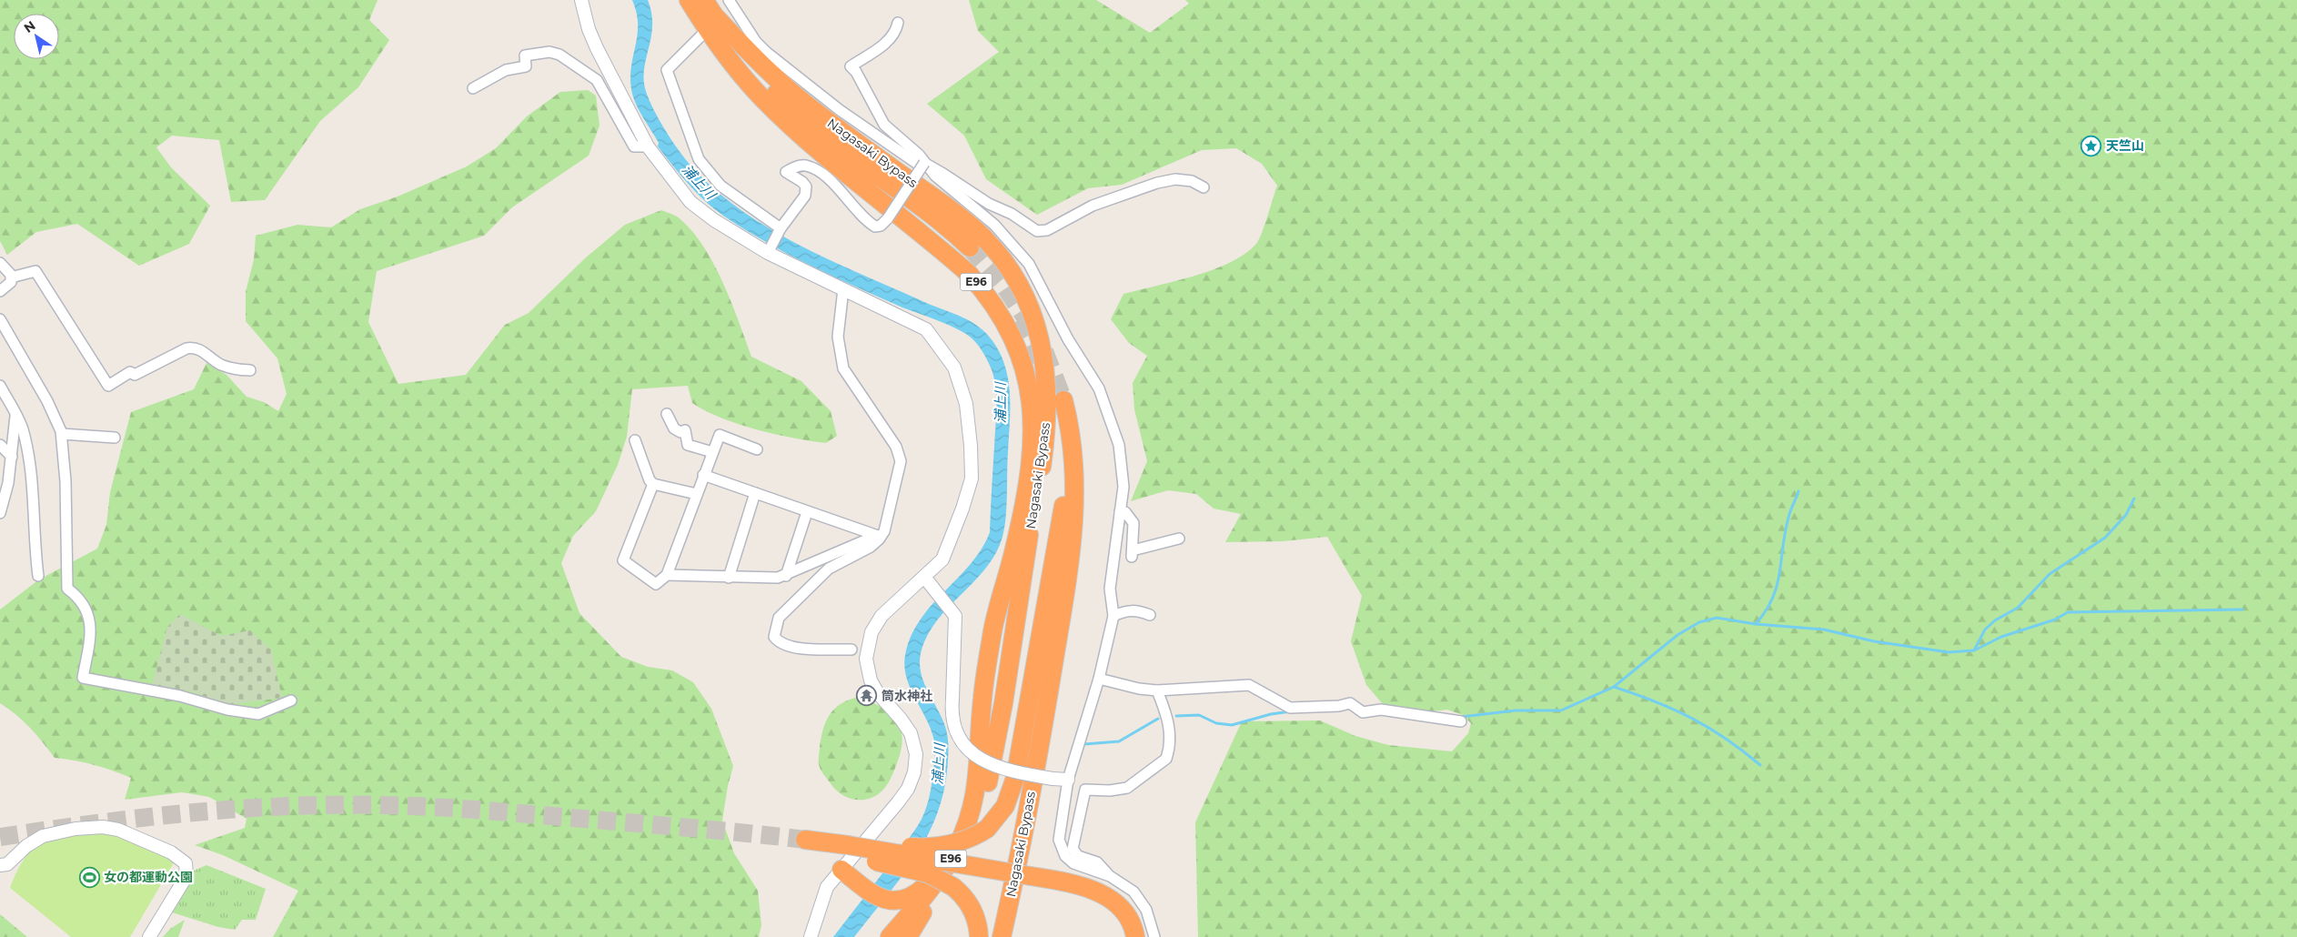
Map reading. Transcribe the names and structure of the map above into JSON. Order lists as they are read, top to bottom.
{
  "streets": {
    "highway": ["Nagasaki Bypass", "E96"]
  },
  "water": ["浦上川"],
  "places": {
    "place": ["天竺山"],
    "temple": ["筒水神社"],
    "sports": ["女の都運動公園"]
  },
  "north": "top left"
}
